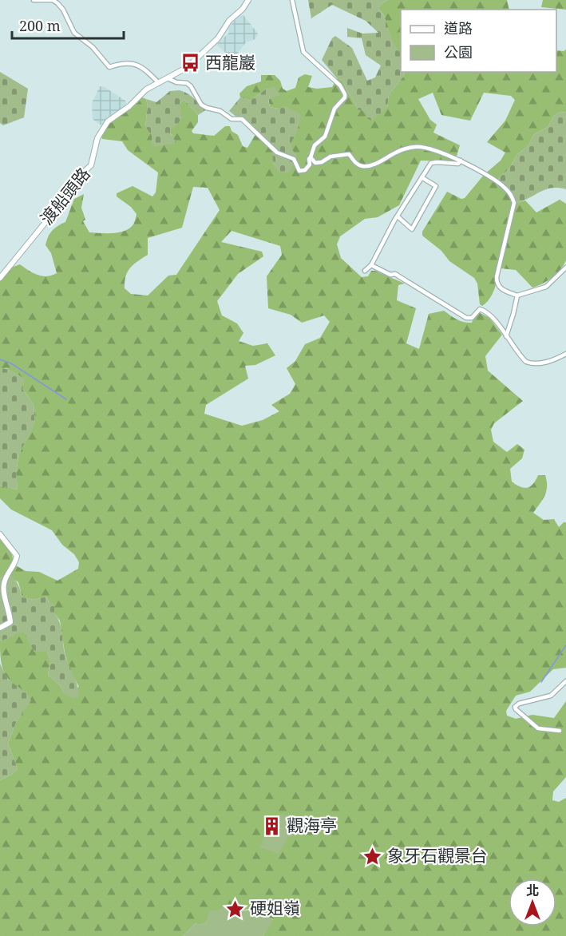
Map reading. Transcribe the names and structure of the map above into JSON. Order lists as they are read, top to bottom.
{
  "streets": {
    "street": ["渡船頭路"]
  },
  "places": {
    "bus stop": ["西龍巖"],
    "building": ["觀海亭"],
    "place": ["象牙石觀景台", "硬姐嶺"]
  },
  "legend": ["道路", "公園"],
  "scale_bar": "200 m",
  "north": "top"
}
